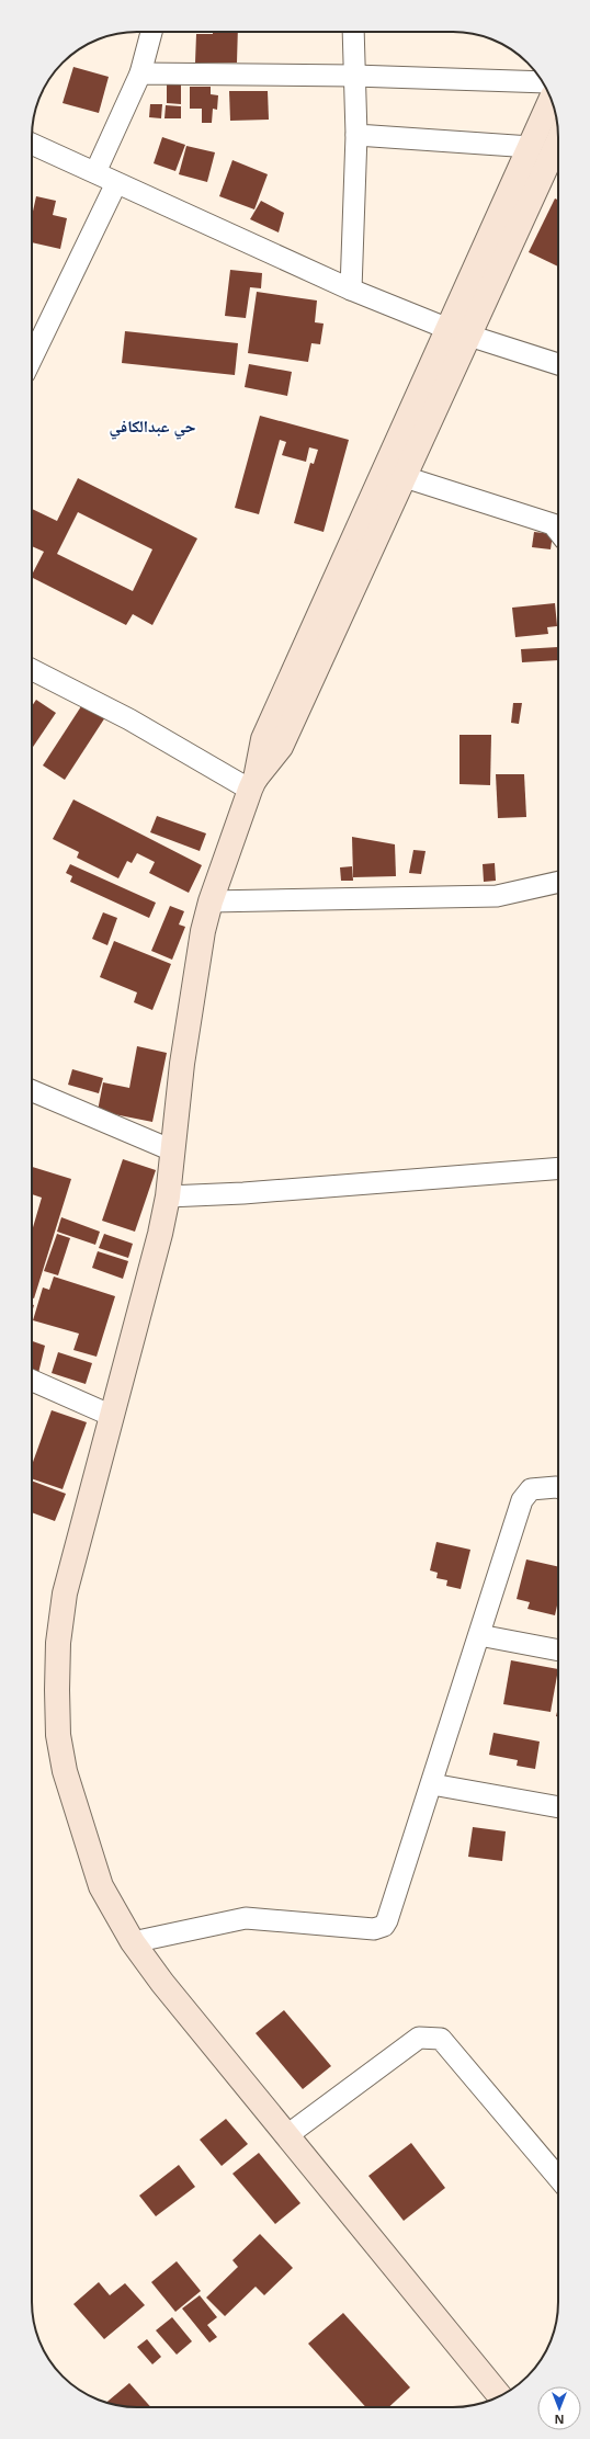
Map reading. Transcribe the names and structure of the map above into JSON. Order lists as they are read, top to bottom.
{
  "districts": ["حي عبدالكافي"],
  "north": "bottom"
}
